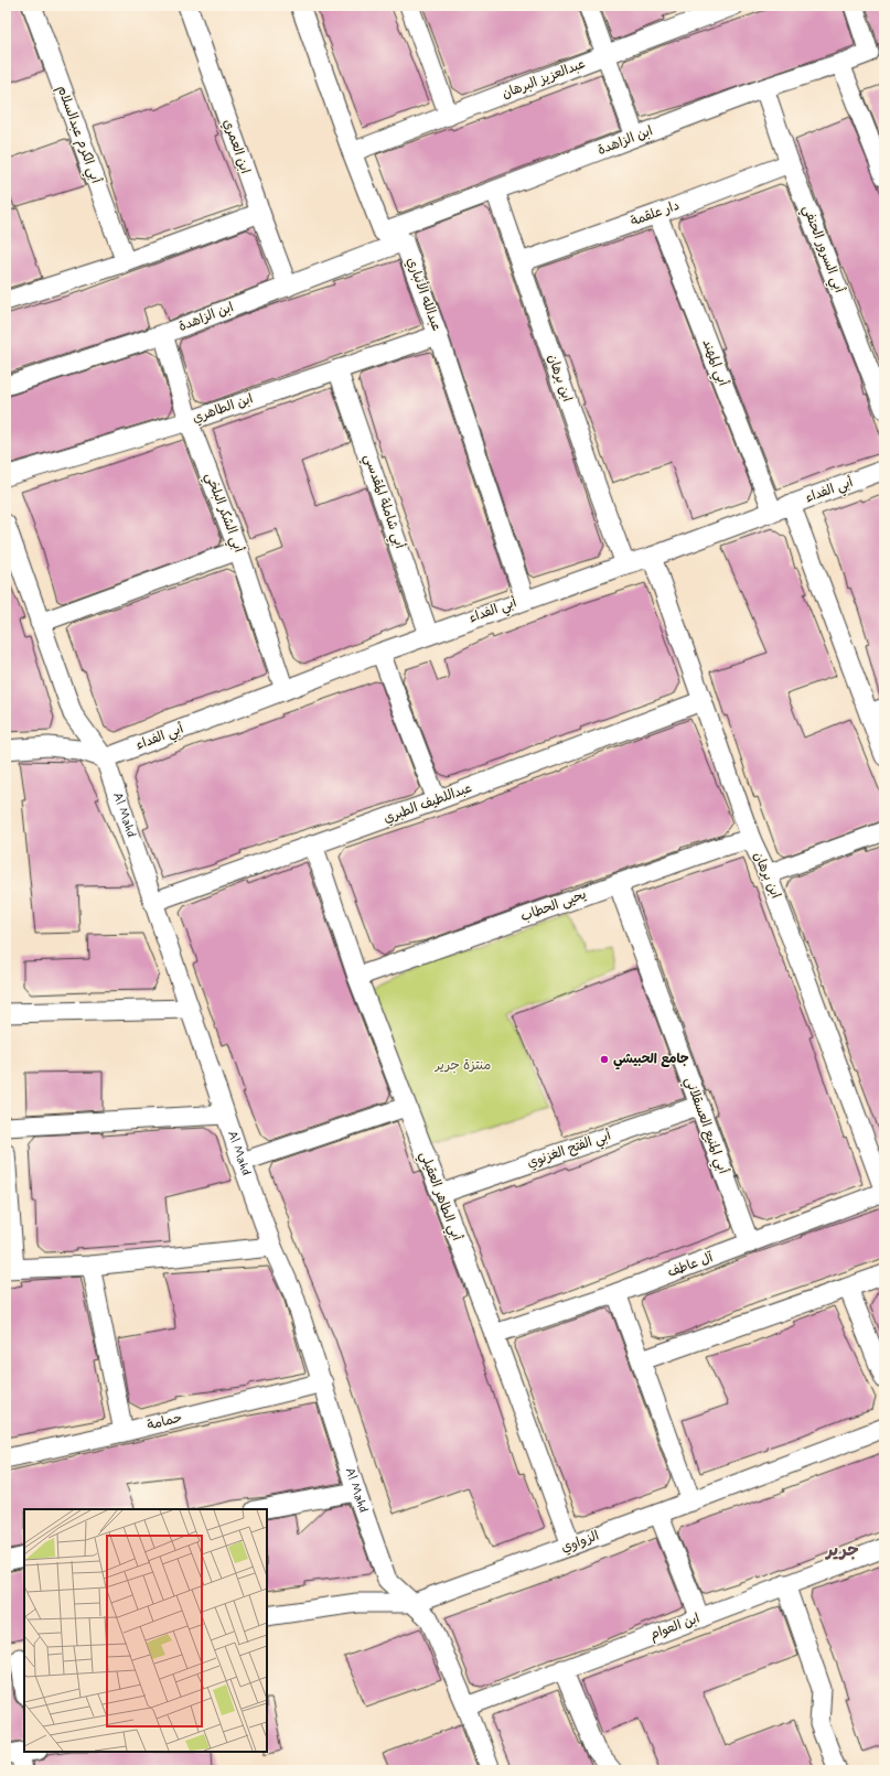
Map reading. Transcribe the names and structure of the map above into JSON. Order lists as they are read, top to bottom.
{
  "streets": {
    "street": [
      "عبدالعزيز البرهان",
      "أبي الكرم عبدالسلام",
      "ابن الزاهدة",
      "ابن العمري",
      "دار علقمة",
      "أبي السرور الحنفي",
      "عبدالله الأنباري",
      "أبي المهند",
      "ابن برهان",
      "ابن الطاهري",
      "أبي الفداء",
      "أبي شاملة المقدسي",
      "أبي الشكر البلخي",
      "عبداللطيف الطبري",
      "Al Mahd",
      "يحيى الحطاب",
      "أبي المنيع العسقلاني",
      "أبي الفتح الغزنوي",
      "أبي الطاهر العقيلي",
      "آل عاطف",
      "حمامة",
      "الزواوي",
      "ابن العوام"
    ]
  },
  "crossings": [
    ["ابن الزاهدة", "ابن العمري"],
    ["ابن الزاهدة", "أبي السرور الحنفي"],
    ["ابن الزاهدة", "عبدالله الأنباري"],
    ["ابن الزاهدة", "ابن برهان"],
    ["ابن الزاهدة", "أبي الشكر البلخي"],
    ["دار علقمة", "أبي السرور الحنفي"],
    ["دار علقمة", "أبي المهند"],
    ["دار علقمة", "ابن برهان"],
    ["عبدالله الأنباري", "ابن الطاهري"],
    ["عبدالله الأنباري", "أبي الفداء"],
    ["أبي المهند", "أبي الفداء"],
    ["ابن برهان", "أبي الفداء"],
    ["ابن برهان", "عبداللطيف الطبري"],
    ["ابن برهان", "يحيى الحطاب"],
    ["ابن برهان", "آل عاطف"],
    ["ابن الطاهري", "أبي شاملة المقدسي"],
    ["ابن الطاهري", "أبي الشكر البلخي"],
    ["أبي الفداء", "أبي شاملة المقدسي"],
    ["أبي الفداء", "أبي الشكر البلخي"],
    ["أبي الفداء", "Al Mahd"],
    ["عبداللطيف الطبري", "Al Mahd"],
    ["عبداللطيف الطبري", "أبي الطاهر العقيلي"],
    ["Al Mahd", "حمامة"],
    ["Al Mahd", "الزواوي"],
    ["Al Mahd", "ابن العوام"],
    ["يحيى الحطاب", "أبي المنيع العسقلاني"],
    ["يحيى الحطاب", "أبي الطاهر العقيلي"],
    ["أبي المنيع العسقلاني", "أبي الفتح الغزنوي"],
    ["أبي المنيع العسقلاني", "آل عاطف"],
    ["أبي الفتح الغزنوي", "أبي الطاهر العقيلي"],
    ["أبي الطاهر العقيلي", "آل عاطف"],
    ["أبي الطاهر العقيلي", "الزواوي"]
  ],
  "districts": ["جرير"],
  "parks": ["منتزة جرير"],
  "places": ["جامع الحبيشي"]
}
